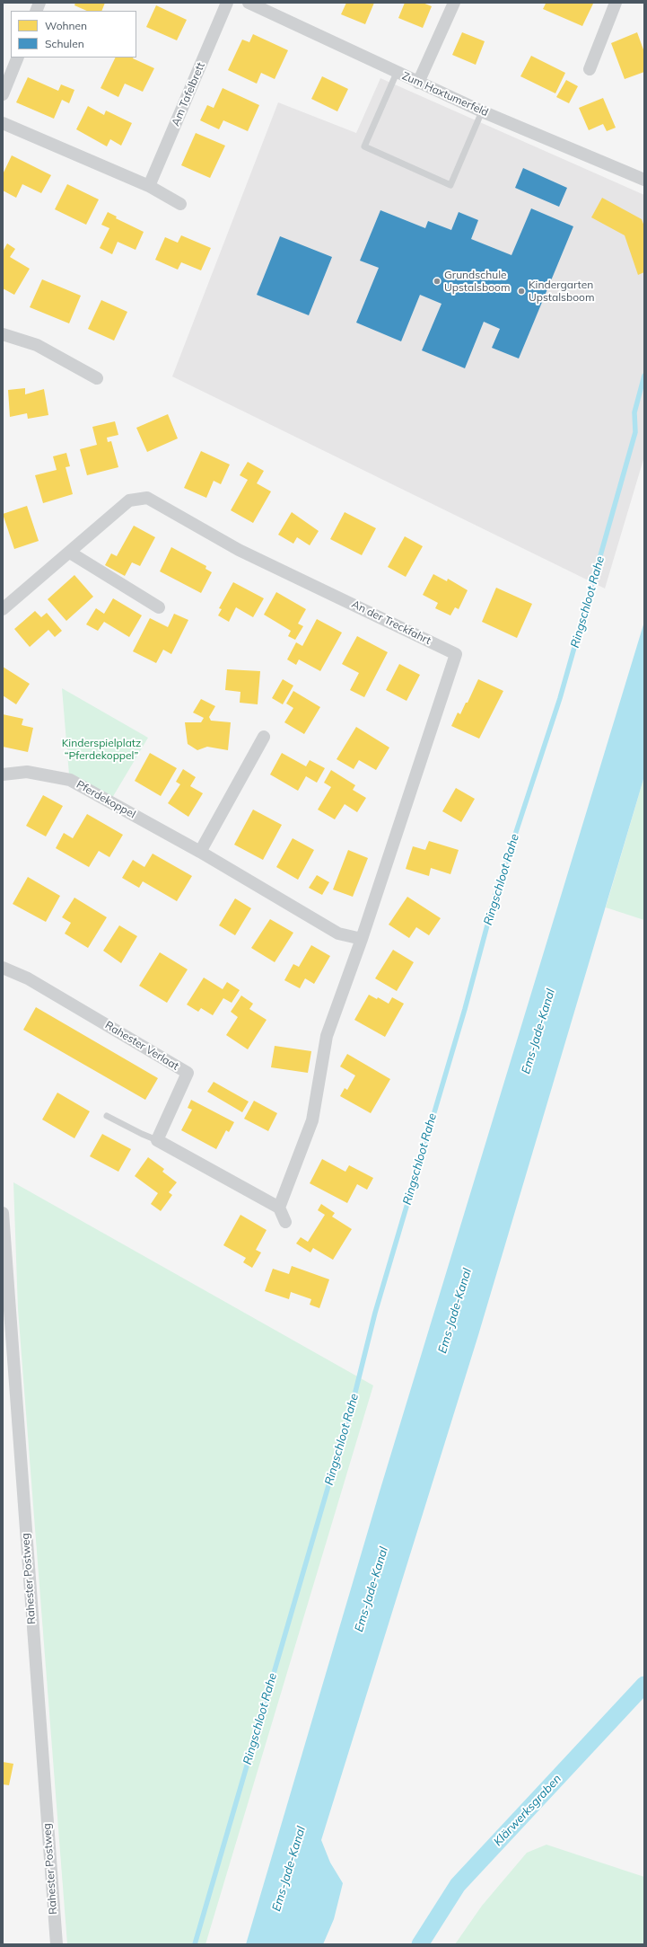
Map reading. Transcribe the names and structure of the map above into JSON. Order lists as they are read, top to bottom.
{
  "streets": {
    "street": [
      "Am Tafelbrett",
      "Zum Haxtumerfeld",
      "An der Treckfahrt",
      "Pferdekoppel",
      "Rahester Verlaat",
      "Rahester Postweg"
    ]
  },
  "crossings": [
    ["An der Treckfahrt", "Pferdekoppel"]
  ],
  "water": ["Ringschloot Rahe", "Ems-Jade-Kanal", "Klärwerksgraben"],
  "parks": ["Kinderspielplatz “Pferdekoppel”"],
  "places": ["Grundschule Upstalsboom", "Kindergarten Upstalsboom"],
  "legend": ["Wohnen", "Schulen"]
}
